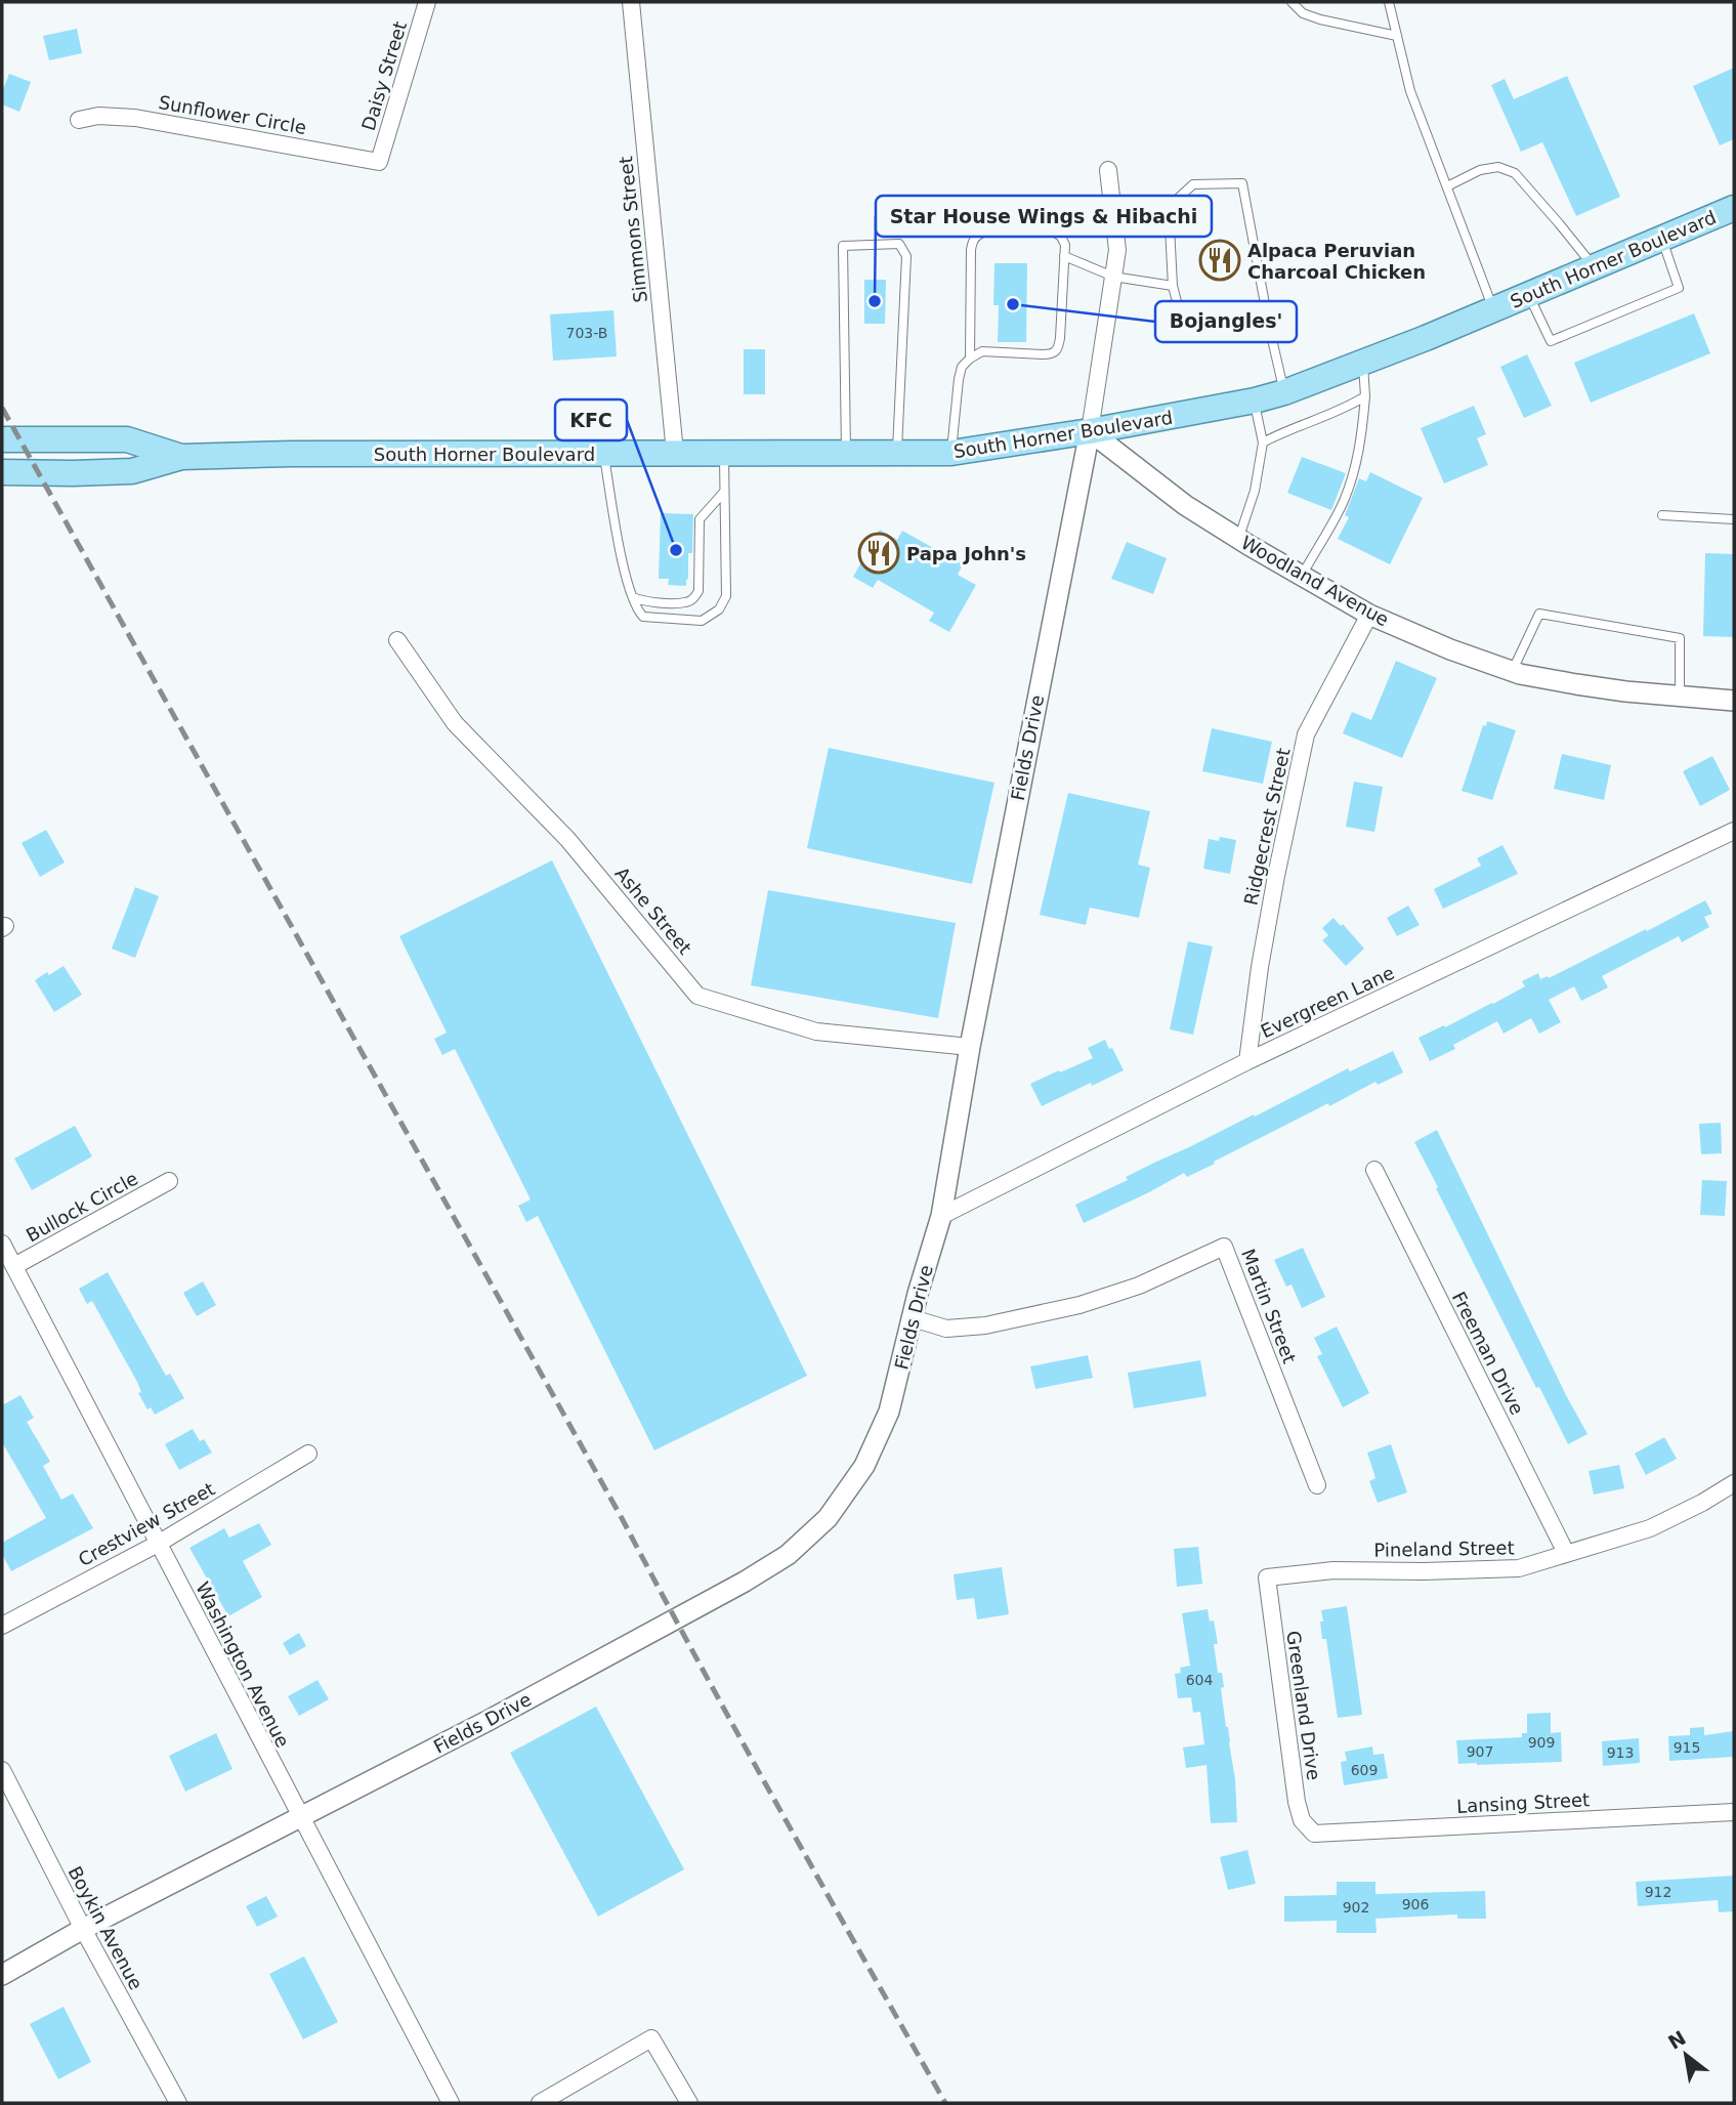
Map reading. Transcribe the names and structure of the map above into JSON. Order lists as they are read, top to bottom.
{
  "streets": {
    "main road": ["South Horner Boulevard"],
    "street": [
      "Daisy Street",
      "Sunflower Circle",
      "Simmons Street",
      "Woodland Avenue",
      "Fields Drive",
      "Ridgecrest Street",
      "Ashe Street",
      "Evergreen Lane",
      "Bullock Circle",
      "Martin Street",
      "Freeman Drive",
      "Crestview Street",
      "Pineland Street",
      "Washington Avenue",
      "Greenland Drive",
      "Lansing Street",
      "Boykin Avenue"
    ]
  },
  "crossings": [
    ["Daisy Street", "Sunflower Circle"],
    ["Simmons Street", "South Horner Boulevard"],
    ["South Horner Boulevard", "Woodland Avenue"],
    ["South Horner Boulevard", "Fields Drive"],
    ["Woodland Avenue", "Fields Drive"],
    ["Woodland Avenue", "Ridgecrest Street"],
    ["Fields Drive", "Ashe Street"],
    ["Fields Drive", "Evergreen Lane"],
    ["Fields Drive", "Martin Street"],
    ["Fields Drive", "Washington Avenue"],
    ["Fields Drive", "Boykin Avenue"],
    ["Ridgecrest Street", "Evergreen Lane"],
    ["Bullock Circle", "Washington Avenue"],
    ["Freeman Drive", "Pineland Street"],
    ["Crestview Street", "Washington Avenue"],
    ["Pineland Street", "Greenland Drive"],
    ["Greenland Drive", "Lansing Street"]
  ],
  "places": {
    "restaurant": ["Alpaca Peruvian Charcoal Chicken", "Papa John's"],
    "other": ["Star House Wings & Hibachi", "Bojangles'", "KFC"]
  },
  "house_numbers": [
    "703-B",
    "604",
    "909",
    "915",
    "907",
    "913",
    "609",
    "912",
    "906",
    "902"
  ],
  "north": "top left"
}
